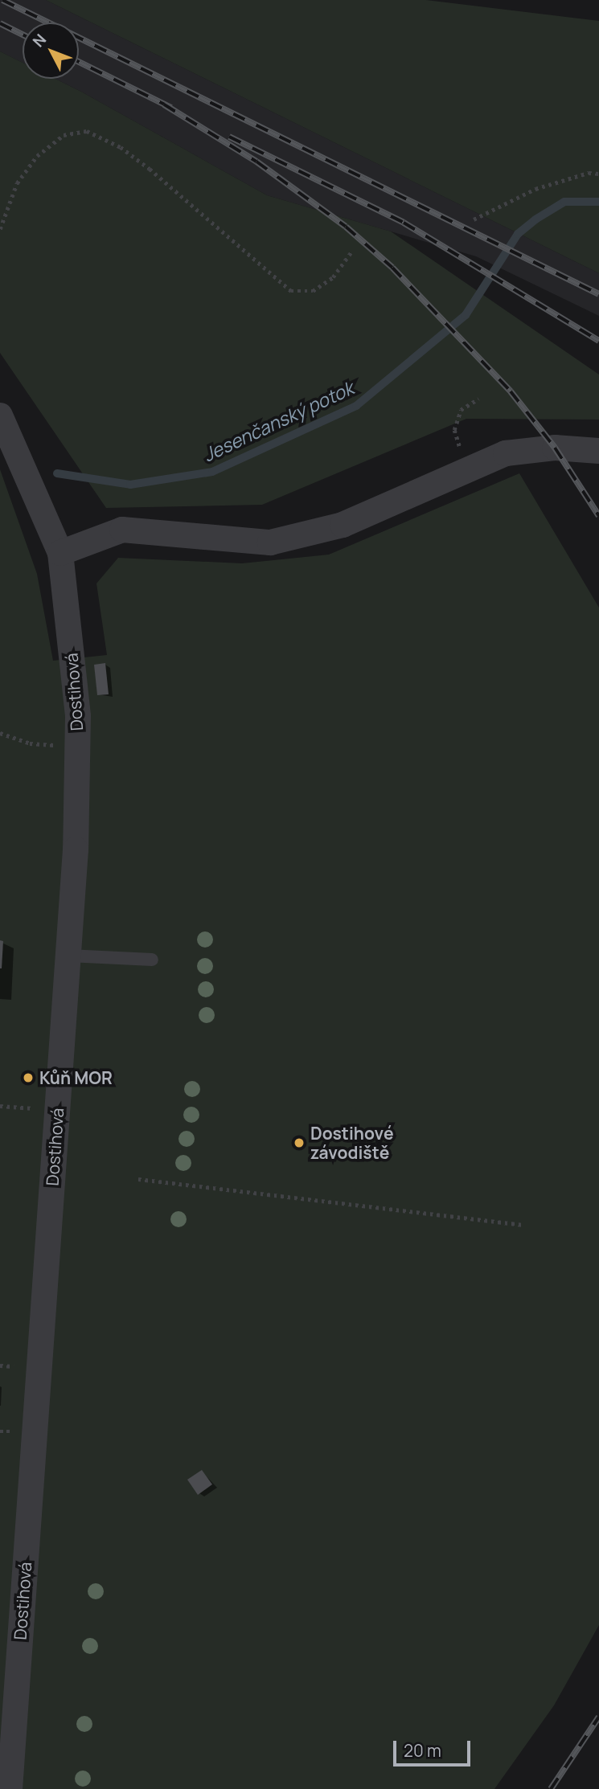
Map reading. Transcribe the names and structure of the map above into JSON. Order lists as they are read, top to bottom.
{
  "streets": {
    "street": ["Dostihová"]
  },
  "water": ["Jesenčanský potok"],
  "places": ["Kůň MOR", "Dostihové závodiště"],
  "scale_bar": "20 m",
  "north": "top left"
}
